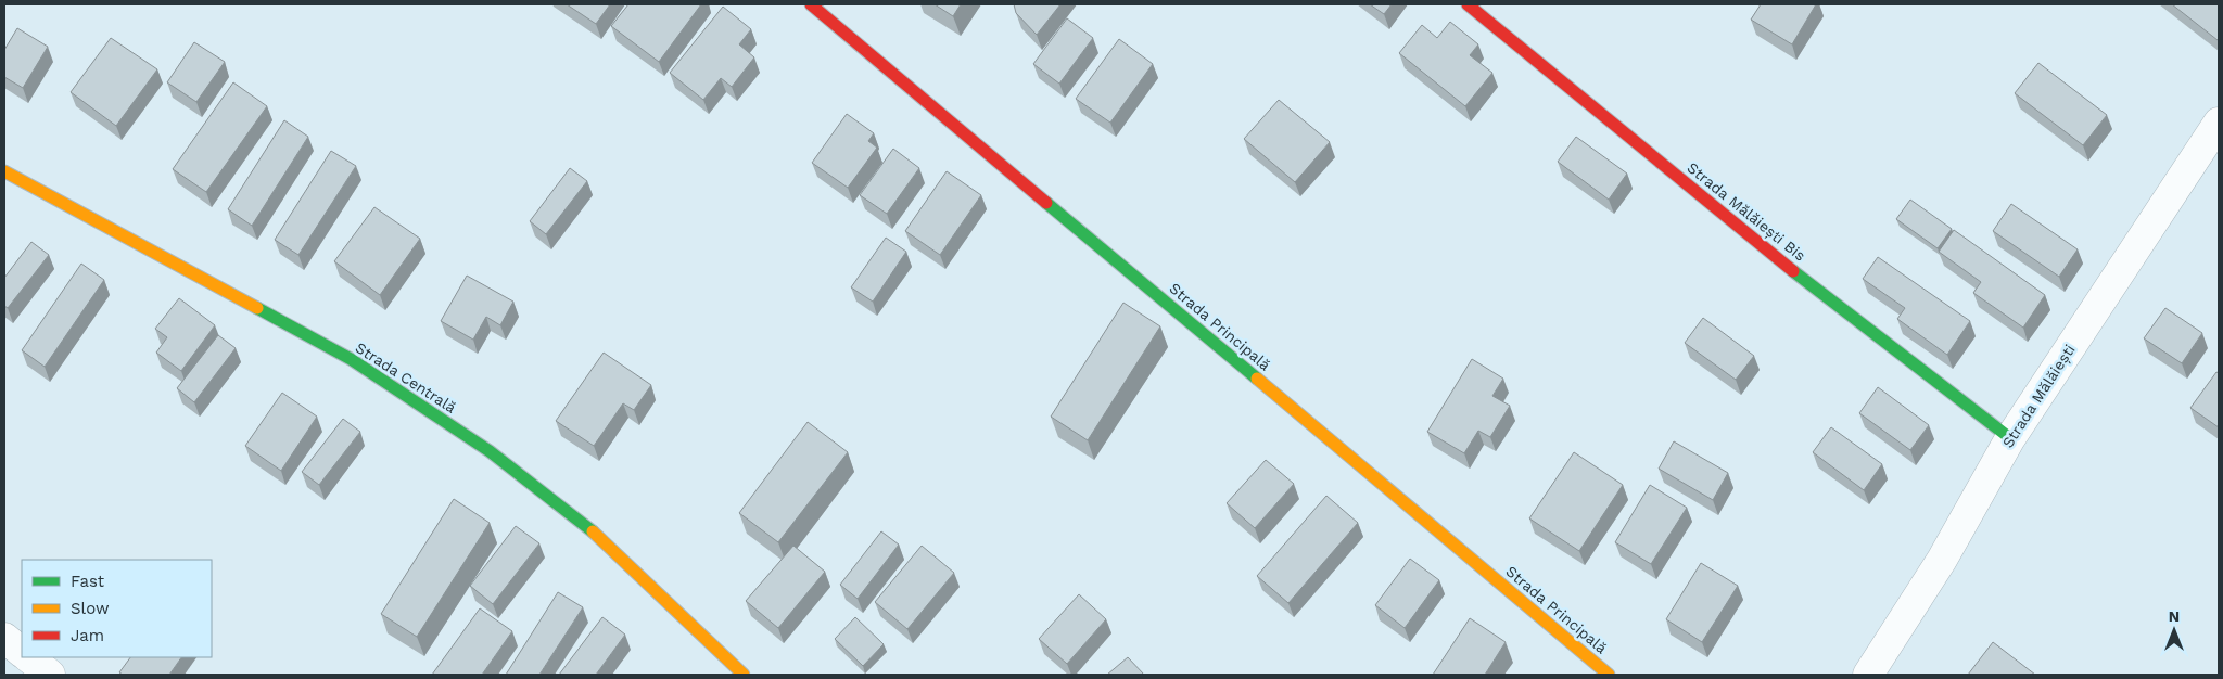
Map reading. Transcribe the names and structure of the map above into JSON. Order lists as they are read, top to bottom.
{
  "streets": {
    "street": [
      "Strada Mălăiești Bis",
      "Strada Principală",
      "Strada Centrală",
      "Strada Mălăiești"
    ]
  },
  "crossings": [
    ["Strada Mălăiești Bis", "Strada Mălăiești"]
  ],
  "legend": ["Fast", "Slow", "Jam"],
  "north": "top"
}
